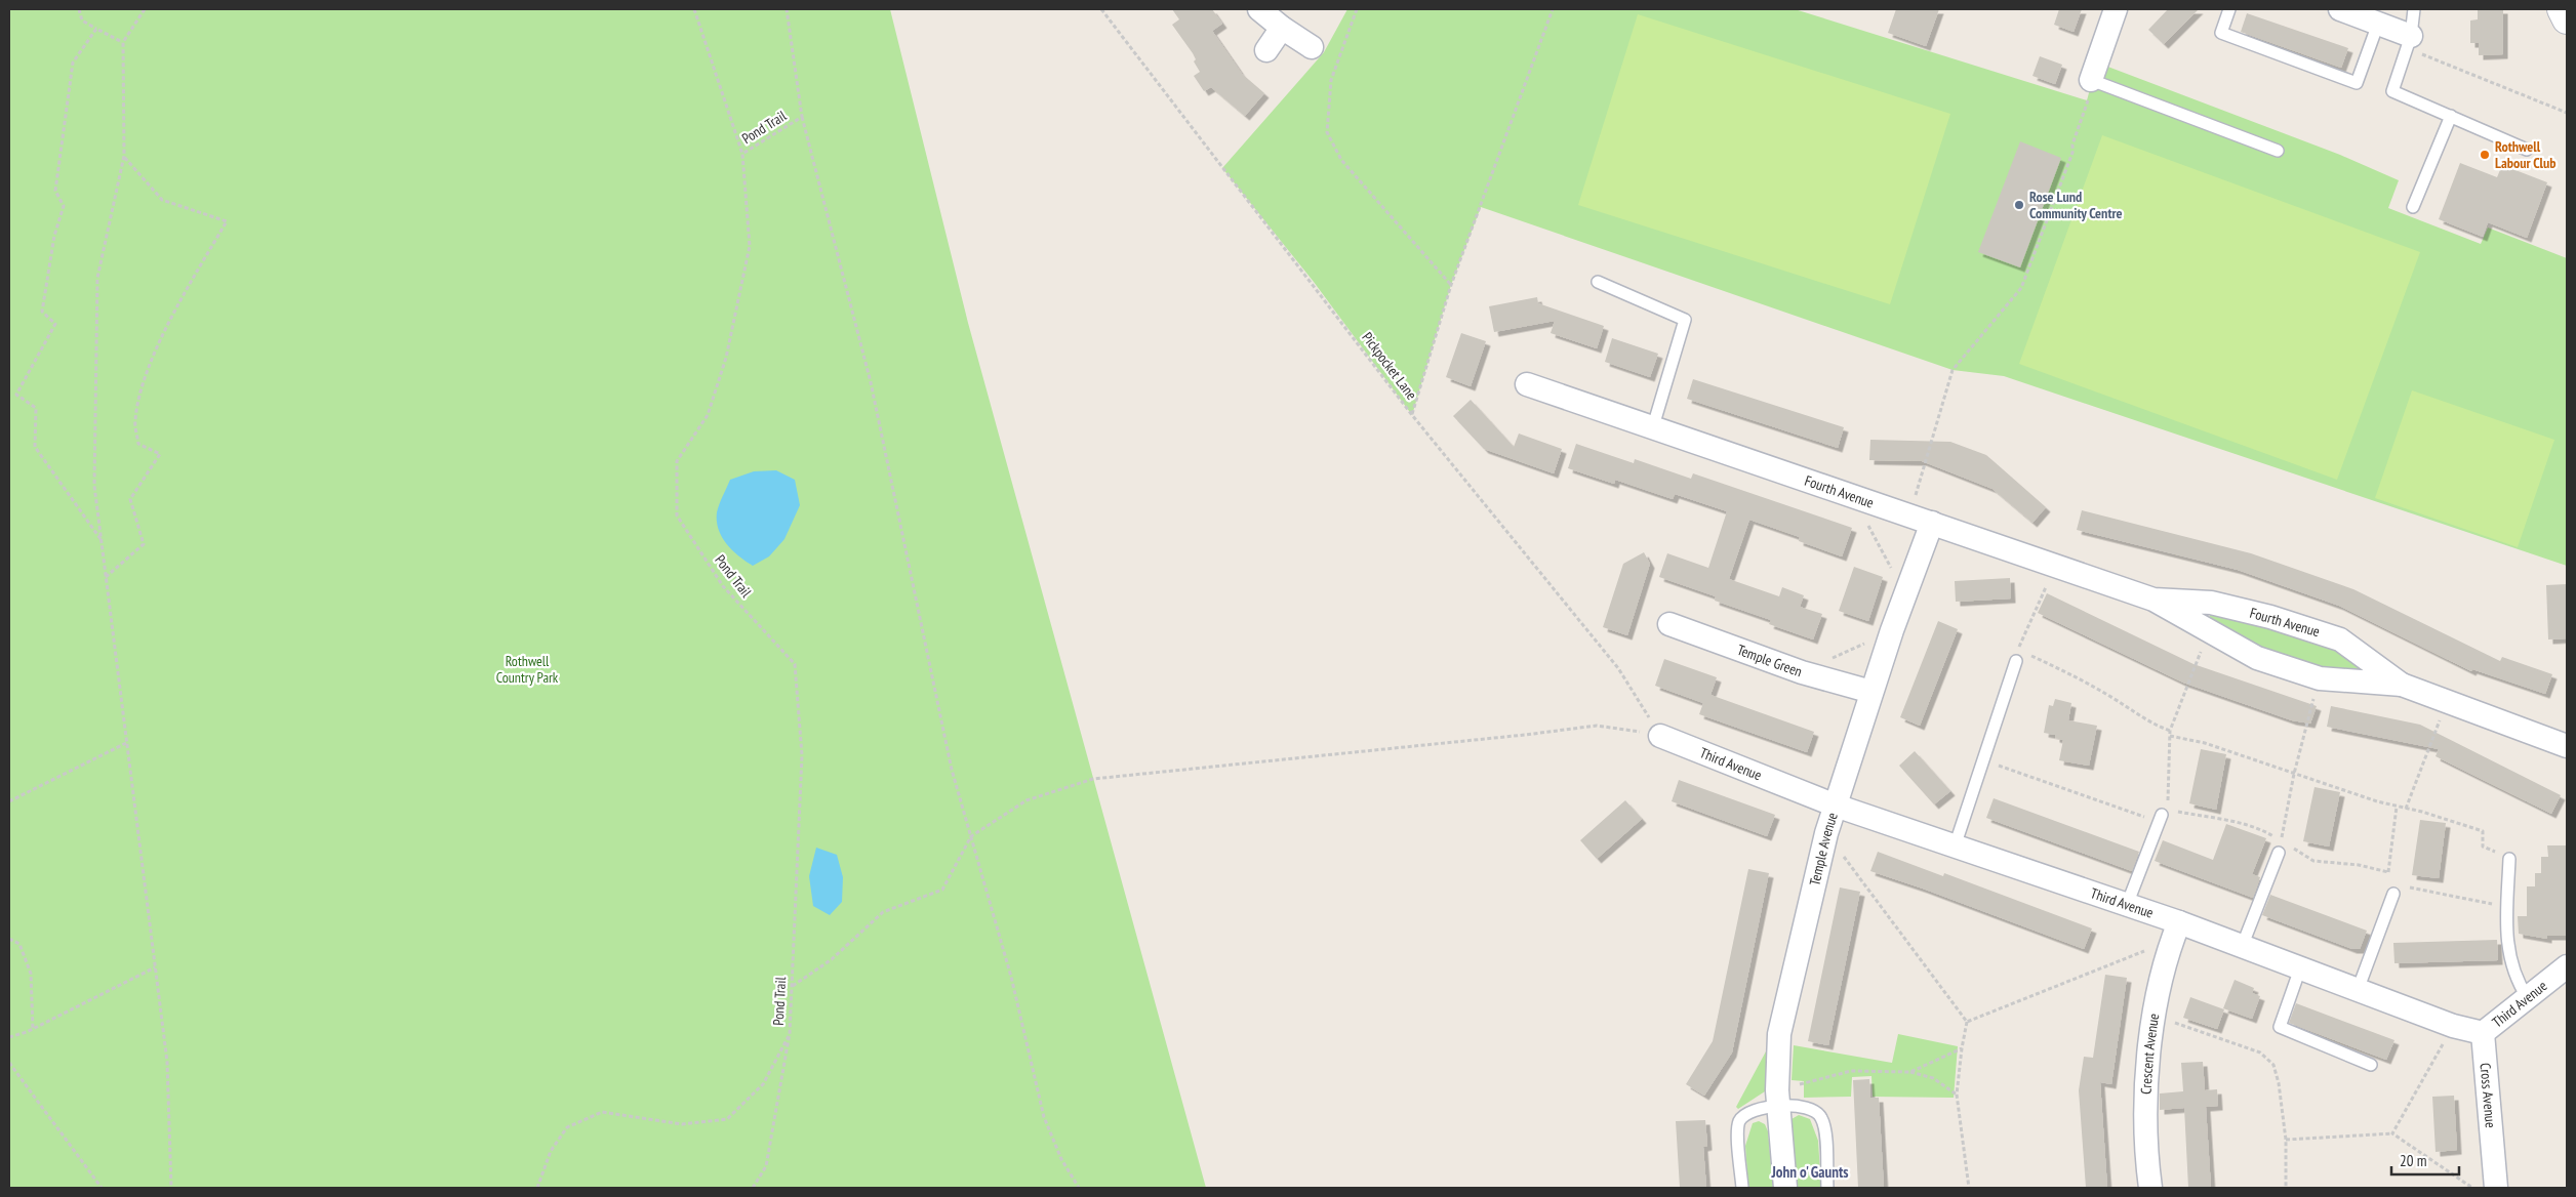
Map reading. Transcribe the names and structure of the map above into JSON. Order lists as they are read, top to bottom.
{
  "streets": {
    "street": [
      "Fourth Avenue",
      "Temple Green",
      "Third Avenue",
      "Temple Avenue",
      "Crescent Avenue",
      "Cross Avenue"
    ],
    "path": ["Pond Trail", "Pickpocket Lane"]
  },
  "crossings": [
    ["Pickpocket Lane", "Third Avenue"],
    ["Fourth Avenue", "Temple Avenue"],
    ["Temple Green", "Temple Avenue"],
    ["Third Avenue", "Temple Avenue"],
    ["Third Avenue", "Crescent Avenue"],
    ["Third Avenue", "Cross Avenue"]
  ],
  "districts": ["John o' Gaunts"],
  "parks": ["Rothwell Country Park"],
  "places": ["Rothwell Labour Club", "Rose Lund Community Centre"],
  "scale_bar": "20 m"
}
